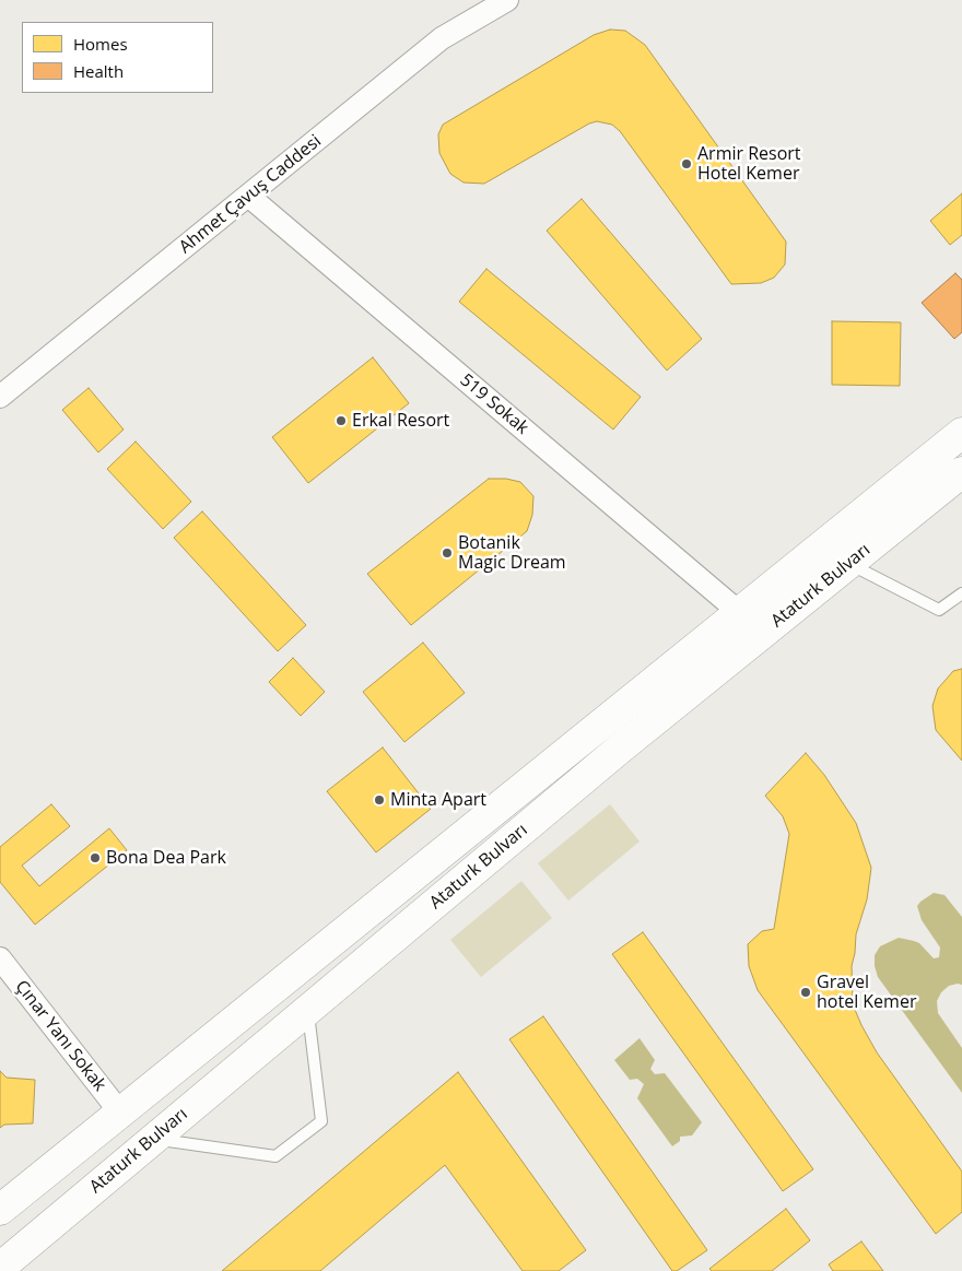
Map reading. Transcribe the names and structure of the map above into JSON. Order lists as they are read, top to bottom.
{
  "streets": {
    "main road": ["Ataturk Bulvarı"],
    "street": ["Ahmet Çavuş Caddesi", "519 Sokak", "Çınar Yanı Sokak"]
  },
  "crossings": [
    ["Ahmet Çavuş Caddesi", "519 Sokak"],
    ["519 Sokak", "Ataturk Bulvarı"],
    ["Ataturk Bulvarı", "Çınar Yanı Sokak"]
  ],
  "places": [
    "Armir Resort Hotel Kemer",
    "Erkal Resort",
    "Botanik Magic Dream",
    "Minta Apart",
    "Bona Dea Park",
    "Gravel hotel Kemer"
  ],
  "legend": ["Homes", "Health"]
}
